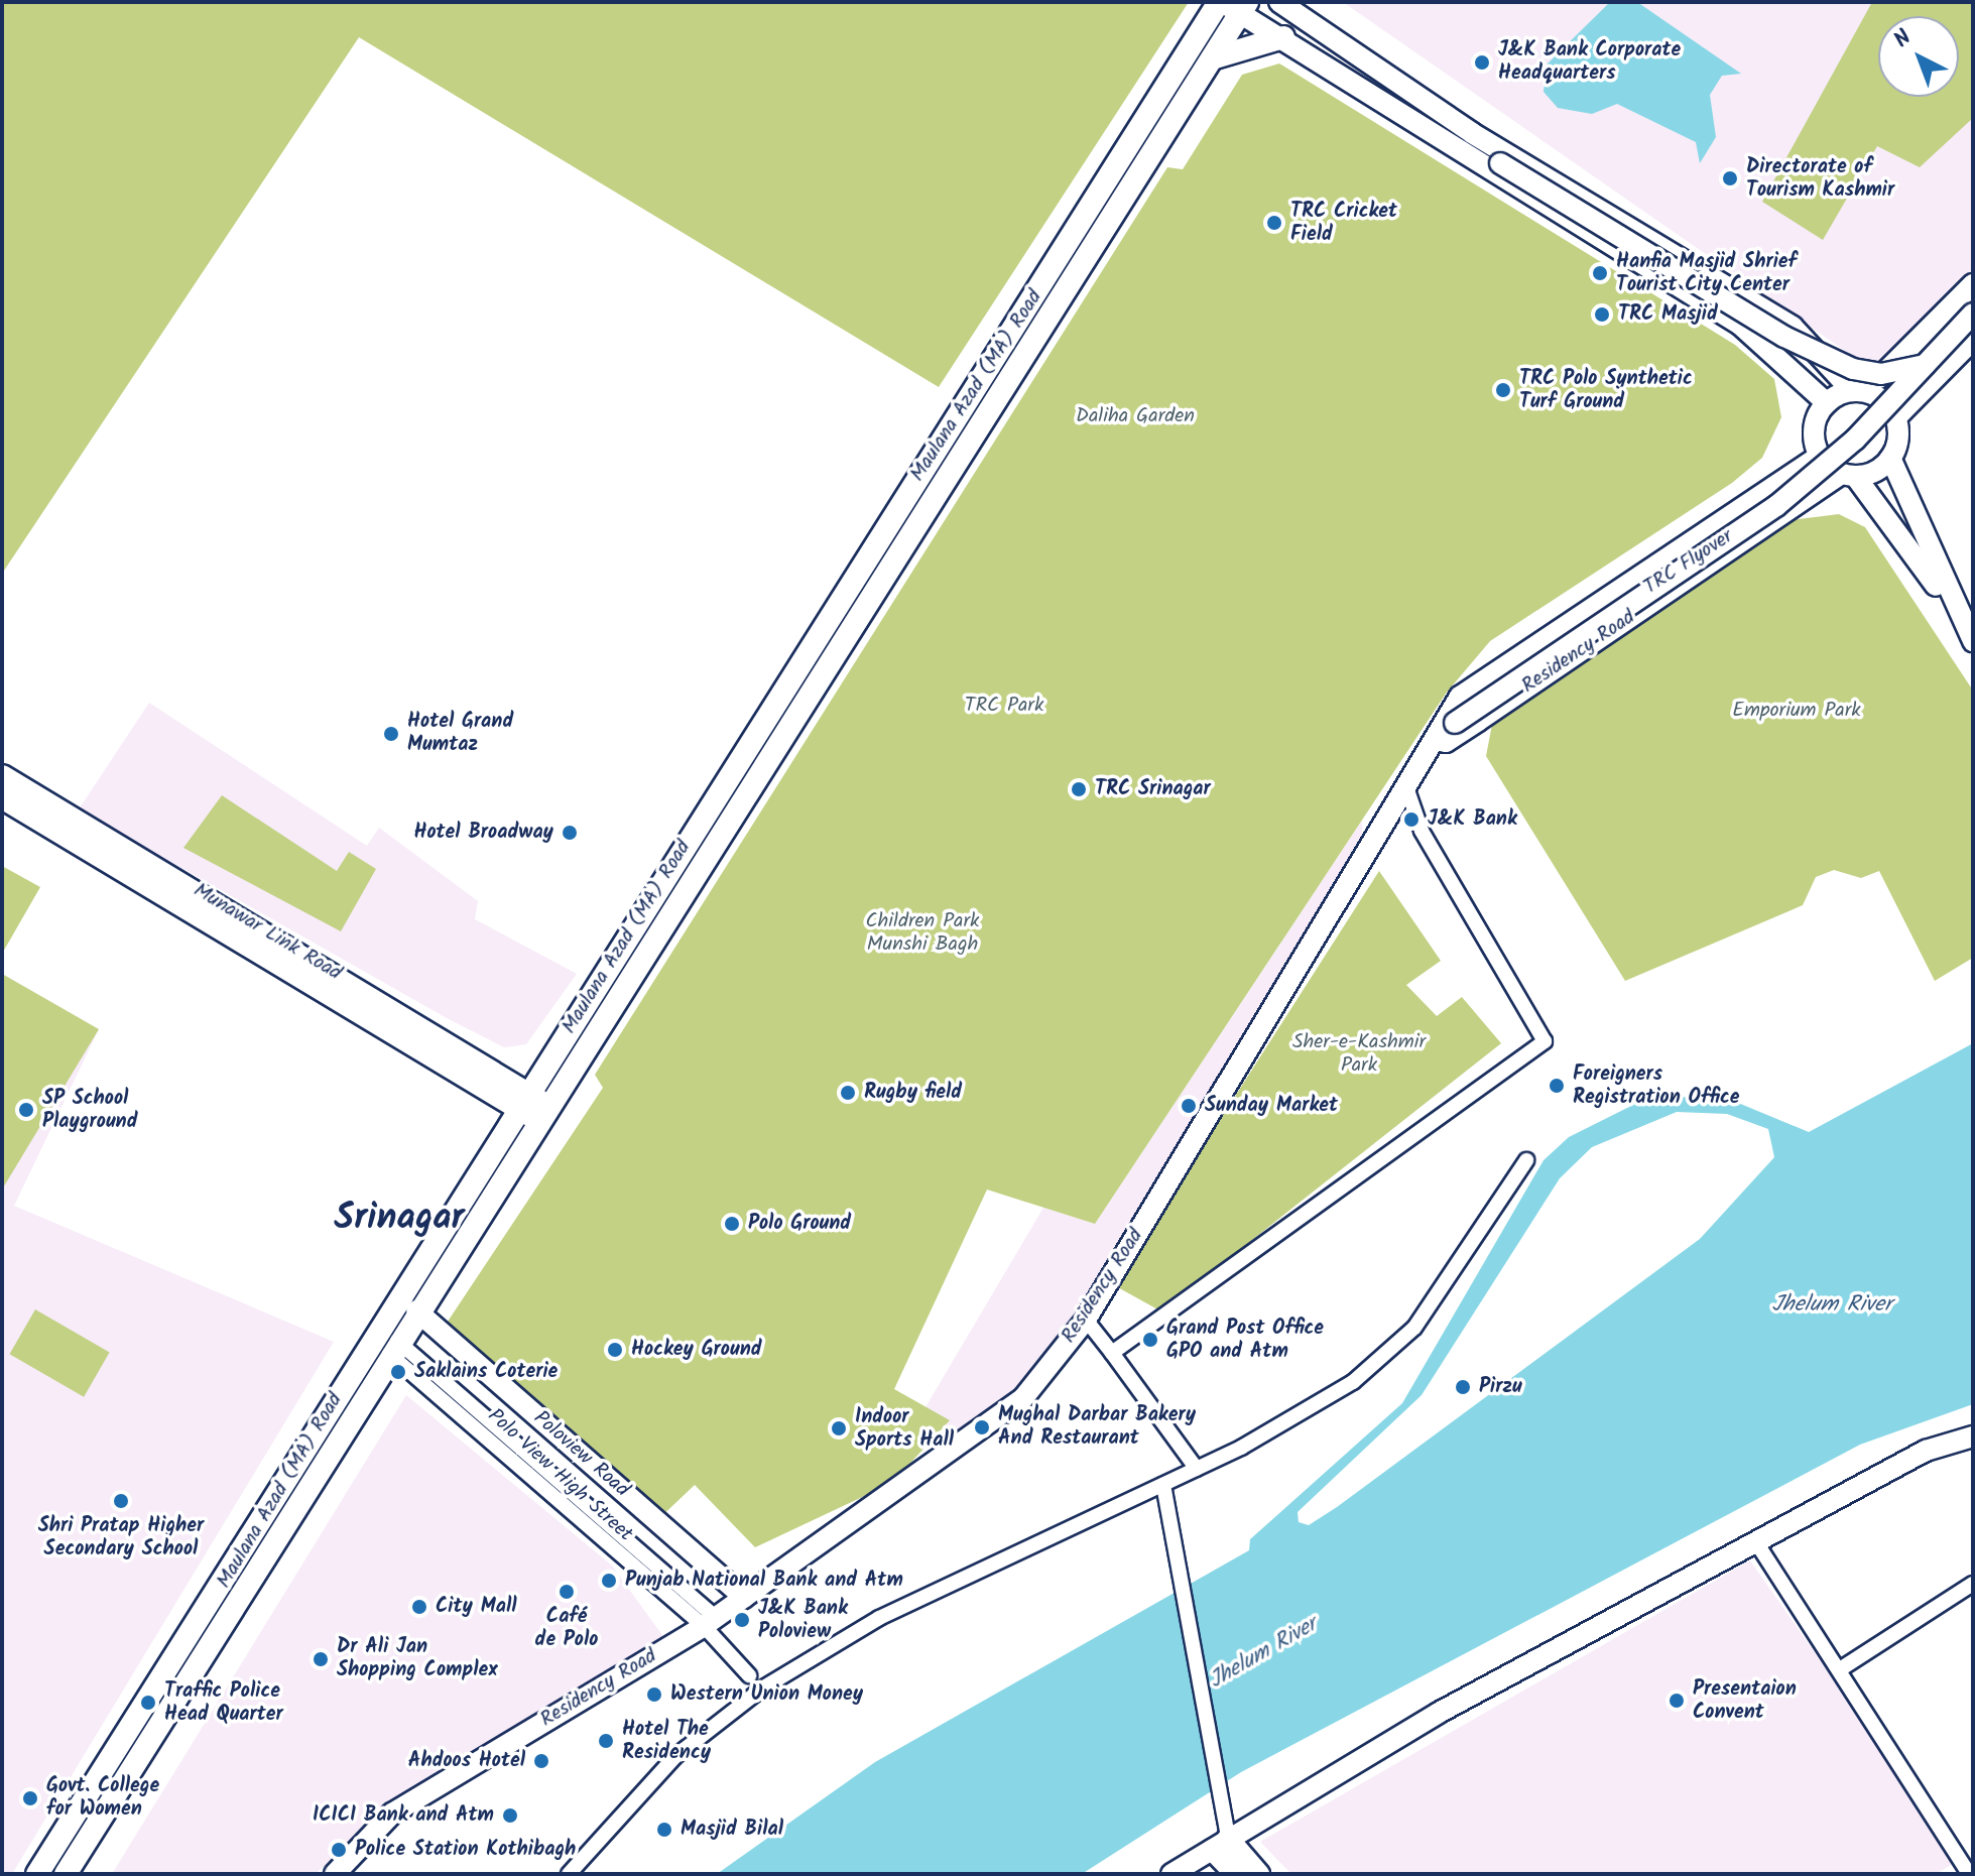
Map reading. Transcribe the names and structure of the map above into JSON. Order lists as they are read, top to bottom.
{
  "streets": {
    "main road": [
      "Maulana Azad (MA) Road",
      "TRC Flyover",
      "Residency Road",
      "Munawar Link Road",
      "Poloview Road"
    ]
  },
  "crossings": [
    ["Maulana Azad (MA) Road", "Munawar Link Road"],
    ["Maulana Azad (MA) Road", "Poloview Road"],
    ["TRC Flyover", "Residency Road"],
    ["Residency Road", "Poloview Road"]
  ],
  "districts": ["Srinagar"],
  "water": ["Jhelum River"],
  "parks": [
    "Daliha Garden",
    "TRC Park",
    "Emporium Park",
    "Children Park Munshi Bagh",
    "Sher-e-Kashmir Park"
  ],
  "places": [
    "J&K Bank Corporate Headquarters",
    "Directorate of Tourism Kashmir",
    "TRC Cricket Field",
    "Hanfia Masjid Shrief Tourist City Center",
    "TRC Masjid",
    "TRC Polo Synthetic Turf Ground",
    "Hotel Grand Mumtaz",
    "TRC Srinagar",
    "J&K Bank",
    "Hotel Broadway",
    "Foreigners Registration Office",
    "Rugby field",
    "Sunday Market",
    "SP School Playground",
    "Polo Ground",
    "Grand Post Office GPO and Atm",
    "Hockey Ground",
    "Saklains Coterie",
    "Pirzu",
    "Mughal Darbar Bakery And Restaurant",
    "Indoor Sports Hall",
    "Shri Pratap Higher Secondary School",
    "Punjab National Bank and Atm",
    "Café de Polo",
    "City Mall",
    "J&K Bank Poloview",
    "Dr Ali Jan Shopping Complex",
    "Western Union Money",
    "Presentaion Convent",
    "Traffic Police Head Quarter",
    "Hotel The Residency",
    "Ahdoos Hotel",
    "Govt. College for Women",
    "ICICI Bank and Atm",
    "Masjid Bilal",
    "Police Station Kothibagh"
  ],
  "north": "top left"
}
